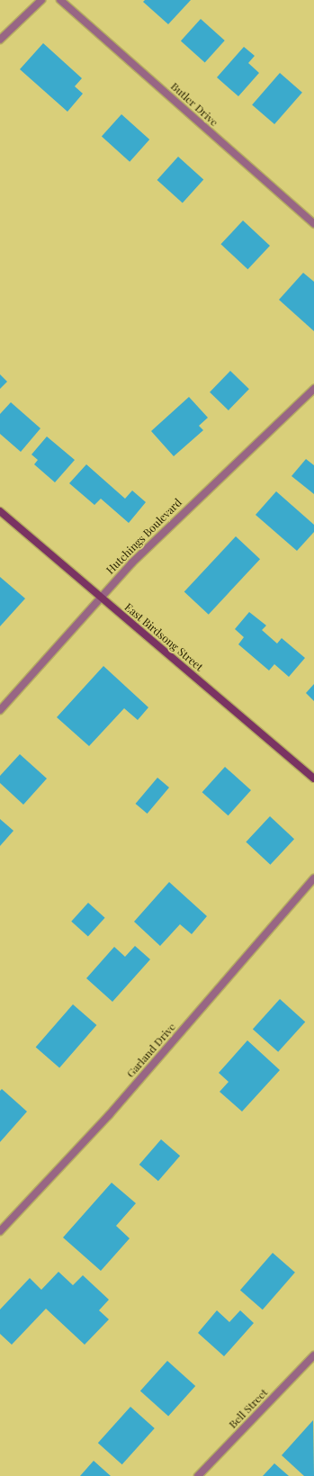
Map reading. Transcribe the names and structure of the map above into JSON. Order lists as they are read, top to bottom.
{
  "streets": {
    "street": [
      "Butler Drive",
      "Hutchings Boulevard",
      "East Birdsong Street",
      "Garland Drive",
      "Bell Street"
    ]
  },
  "crossings": [
    ["Hutchings Boulevard", "East Birdsong Street"]
  ]
}
